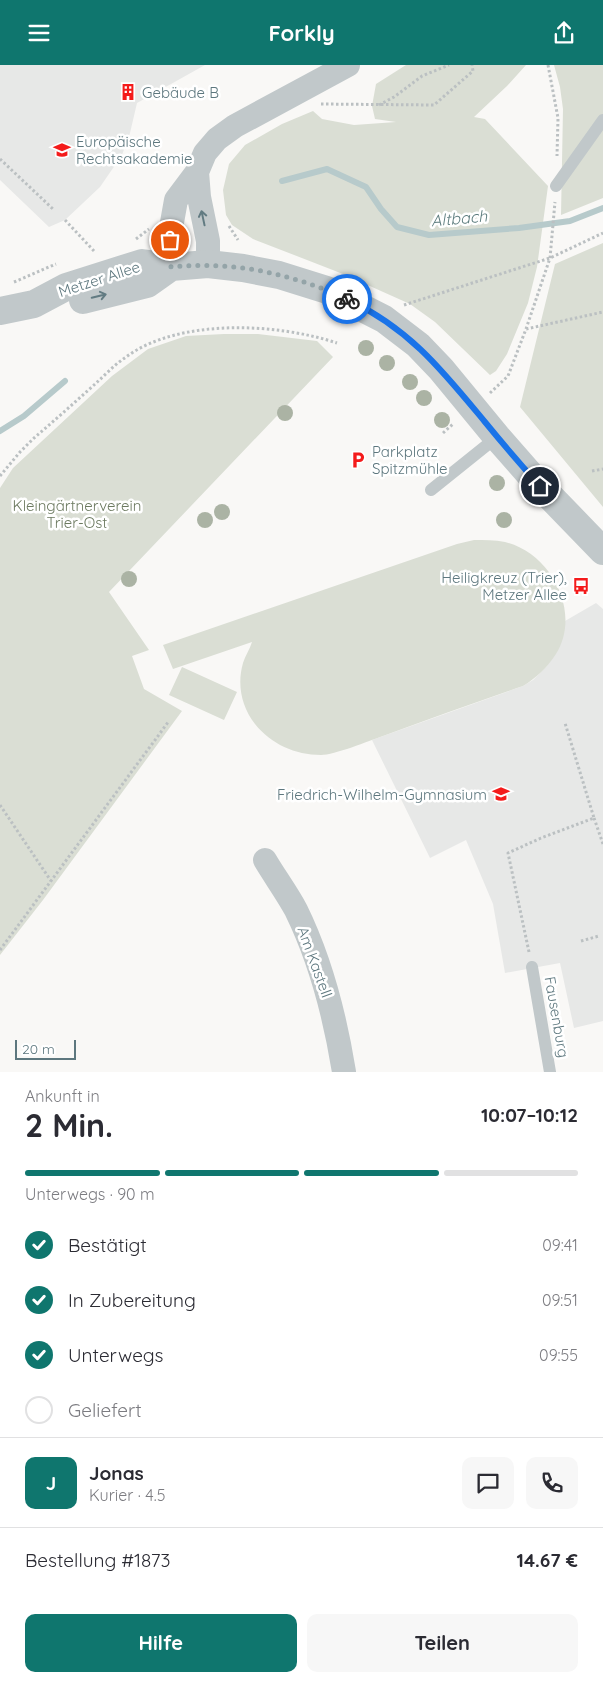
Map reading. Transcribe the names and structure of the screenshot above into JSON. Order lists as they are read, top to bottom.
{
  "streets": {
    "street": ["Metzer Allee", "Am Kastell"],
    "lane": ["Fausenburg"]
  },
  "water": ["Altbach"],
  "parks": ["Kleingärtnerverein Trier-Ost"],
  "places": {
    "building": ["Gebäude B"],
    "school or university": ["Europäische Rechtsakademie", "Friedrich-Wilhelm-Gymnasium"],
    "parking": ["Parkplatz Spitzmühle"],
    "bus stop": ["Heiligkreuz (Trier), Metzer Allee"]
  },
  "scale_bar": "20 m",
  "page": {
    "header": "Forkly",
    "scale": "20 m",
    "heading": ["2 Min.", "Ankunft in", "10:07–10:12"],
    "panel": [
      "Jonas",
      "Kurier · 4.5",
      "Bestellung #1873",
      "14.67 €"
    ],
    "bar": "Unterwegs · 90 m",
    "list": [
      ["Bestätigt", "09:41"],
      ["In Zubereitung", "09:51"],
      ["Unterwegs", "09:55"],
      "Geliefert"
    ],
    "round": "J",
    "buttons": ["Hilfe", "Teilen"]
  }
}
